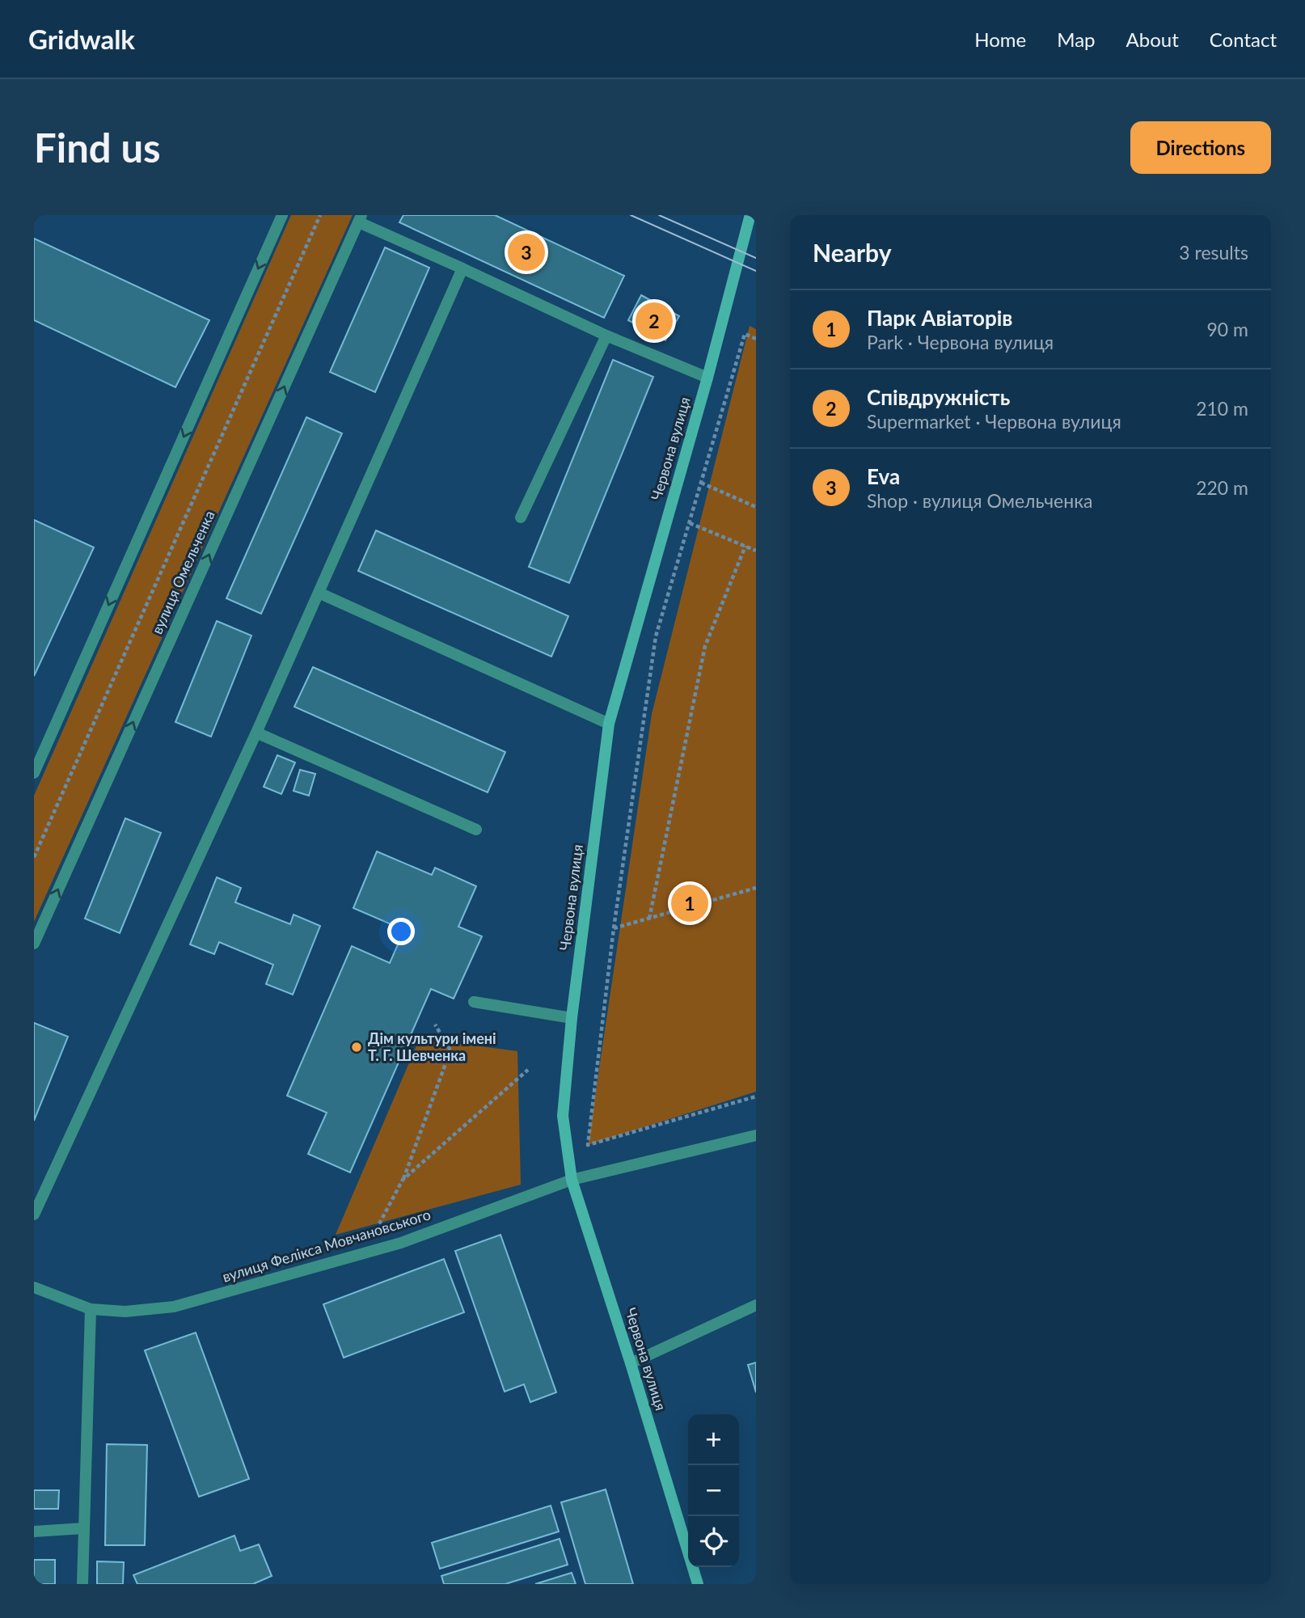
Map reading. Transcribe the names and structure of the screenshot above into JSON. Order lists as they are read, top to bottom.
{
  "streets": {
    "main road": ["Червона вулиця"],
    "street": ["вулиця Омельченка", "вулиця Фелікса Мовчановського"]
  },
  "crossings": [
    ["Червона вулиця", "вулиця Фелікса Мовчановського"]
  ],
  "places": ["Дім культури імені Т. Г. Шевченка"],
  "page": {
    "header": "Gridwalk",
    "nav": [
      "Home",
      "Map",
      "About",
      "Contact"
    ],
    "buttons": "Directions",
    "title": "Find us",
    "heading": ["Nearby", "3 results"],
    "pins": ["3", "2", "1"],
    "list": [
      {
        "mark": "1",
        "name": "Парк Авіаторів",
        "note": "Park · Червона вулиця",
        "value": "90 m"
      },
      {
        "mark": "2",
        "name": "Співдружність",
        "note": "Supermarket · Червона вулиця",
        "value": "210 m"
      },
      {
        "mark": "3",
        "name": "Eva",
        "note": "Shop · вулиця Омельченка",
        "value": "220 m"
      }
    ],
    "map_buttons": ["+", "−"]
  }
}
